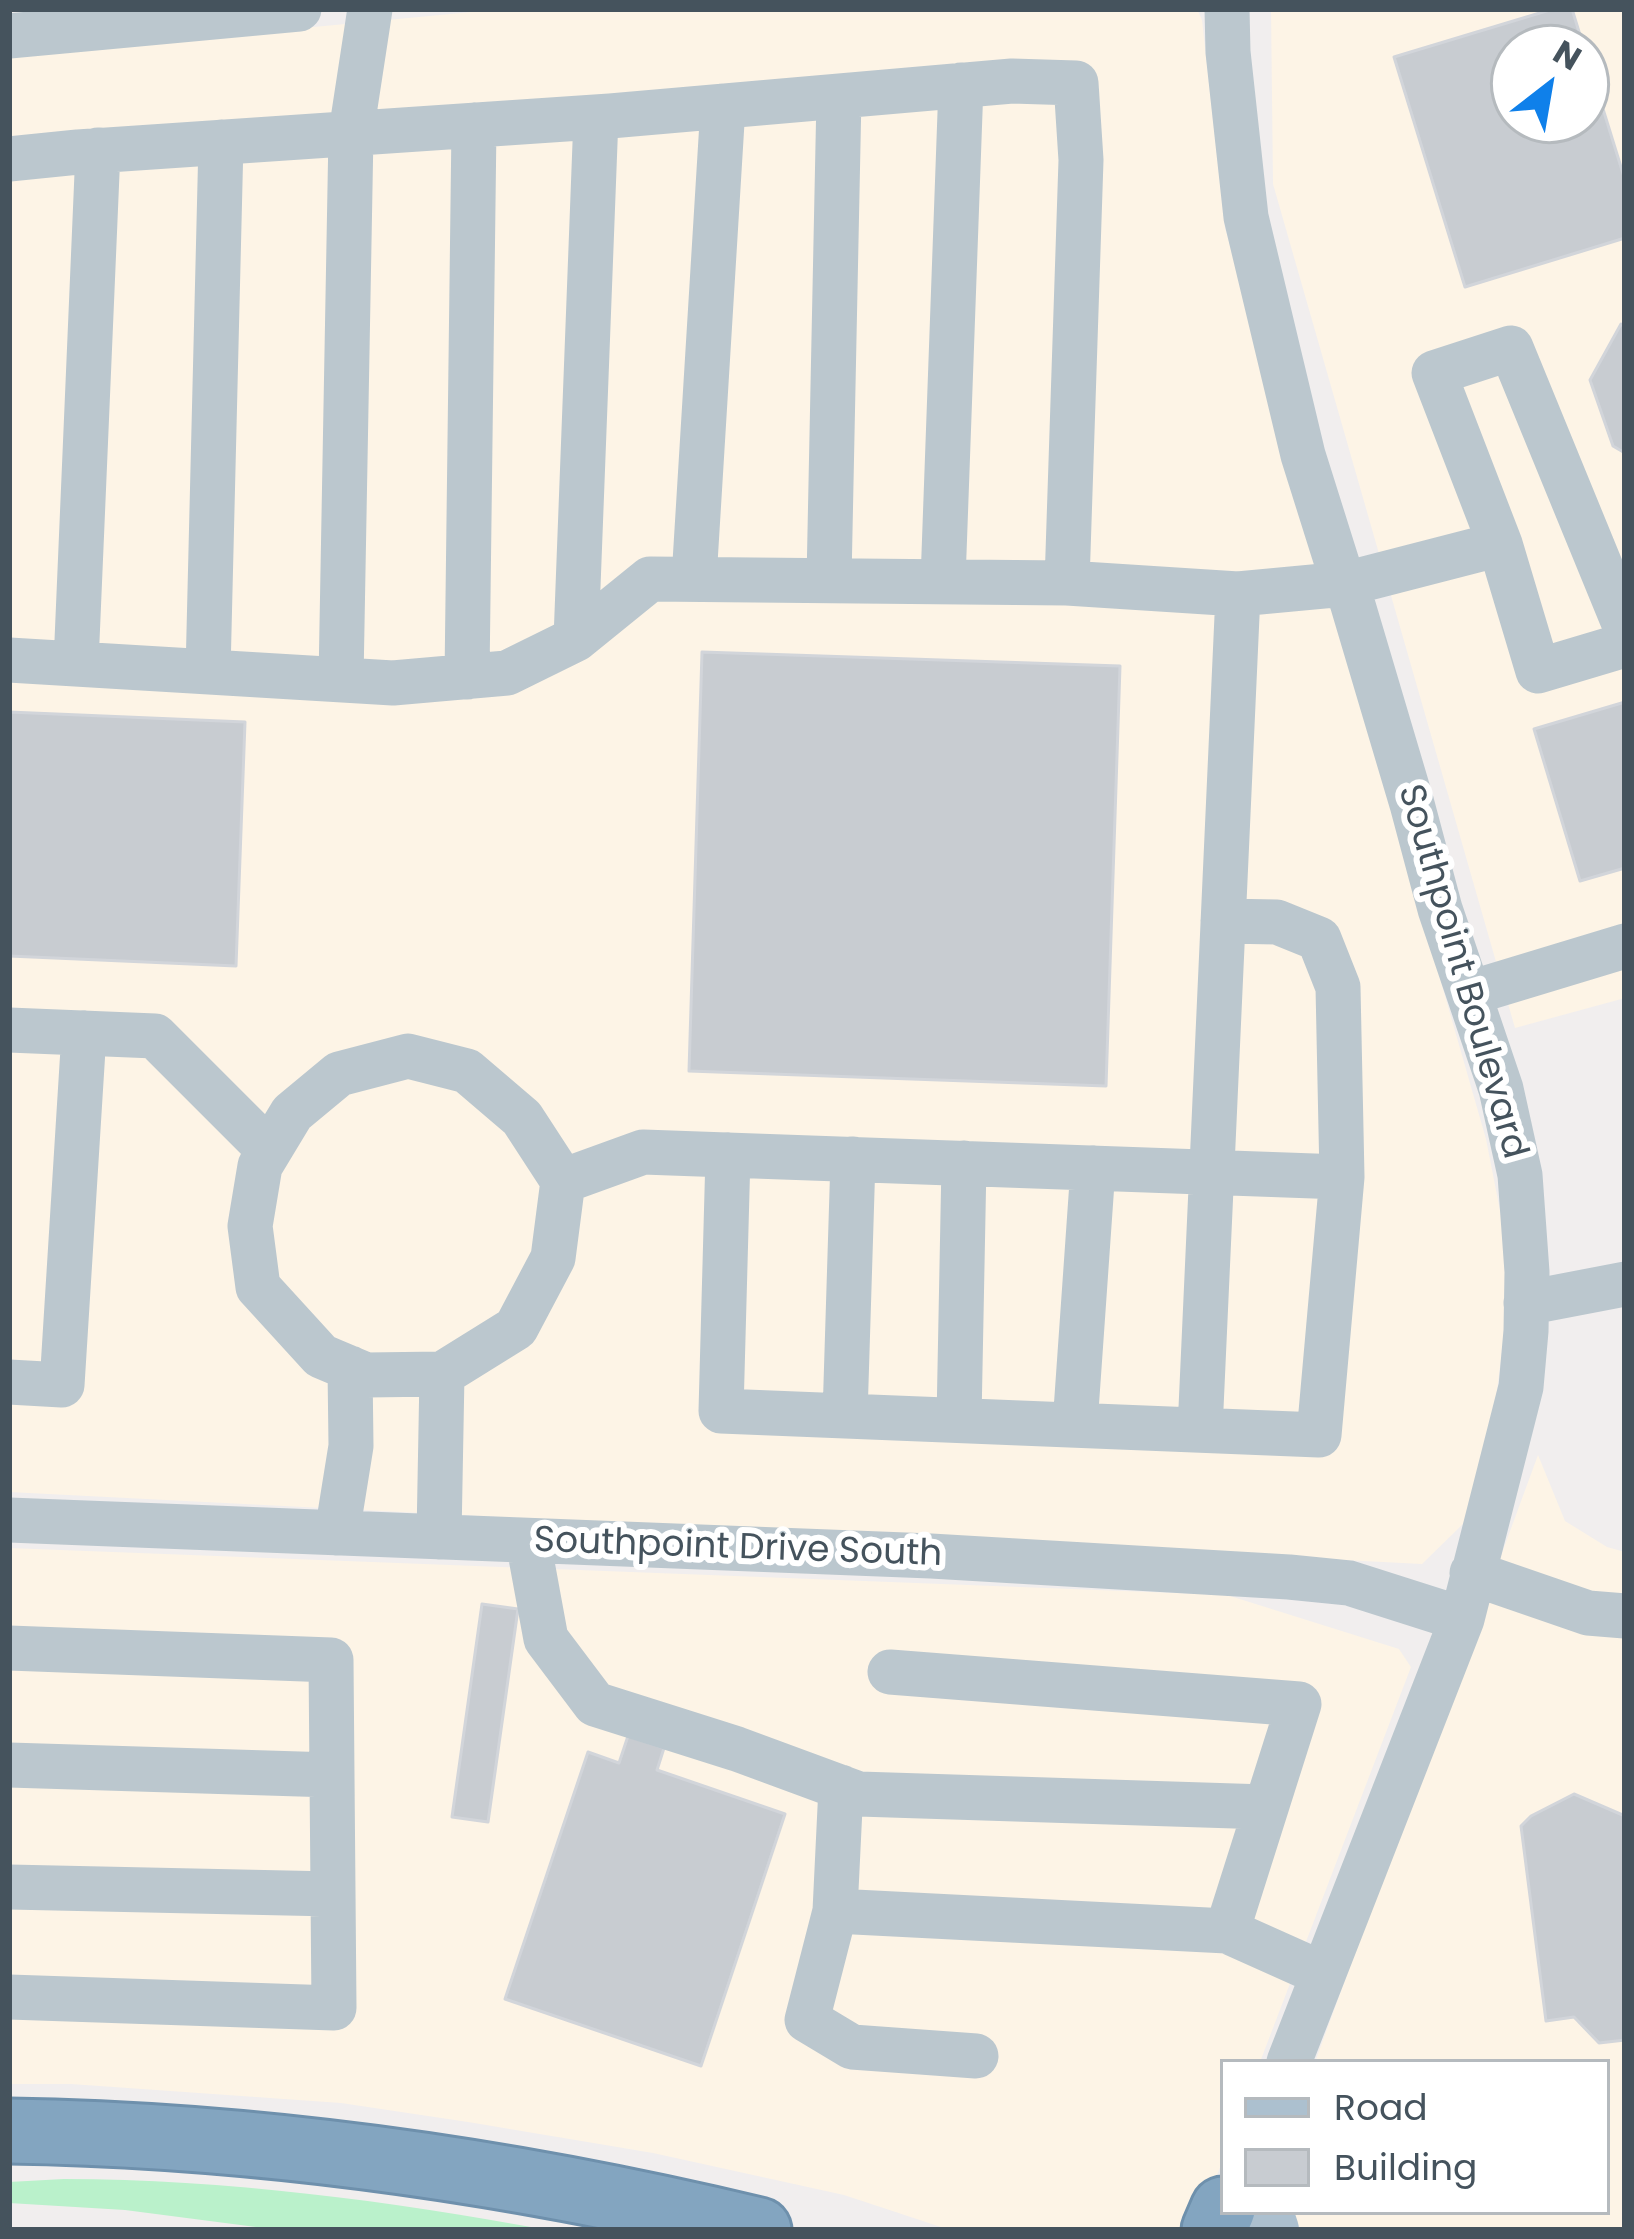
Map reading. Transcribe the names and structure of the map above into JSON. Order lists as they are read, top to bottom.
{
  "streets": {
    "street": ["Southpoint Boulevard", "Southpoint Drive South"]
  },
  "crossings": [
    ["Southpoint Boulevard", "Southpoint Drive South"]
  ],
  "legend": ["Road", "Building"],
  "north": "top right"
}
